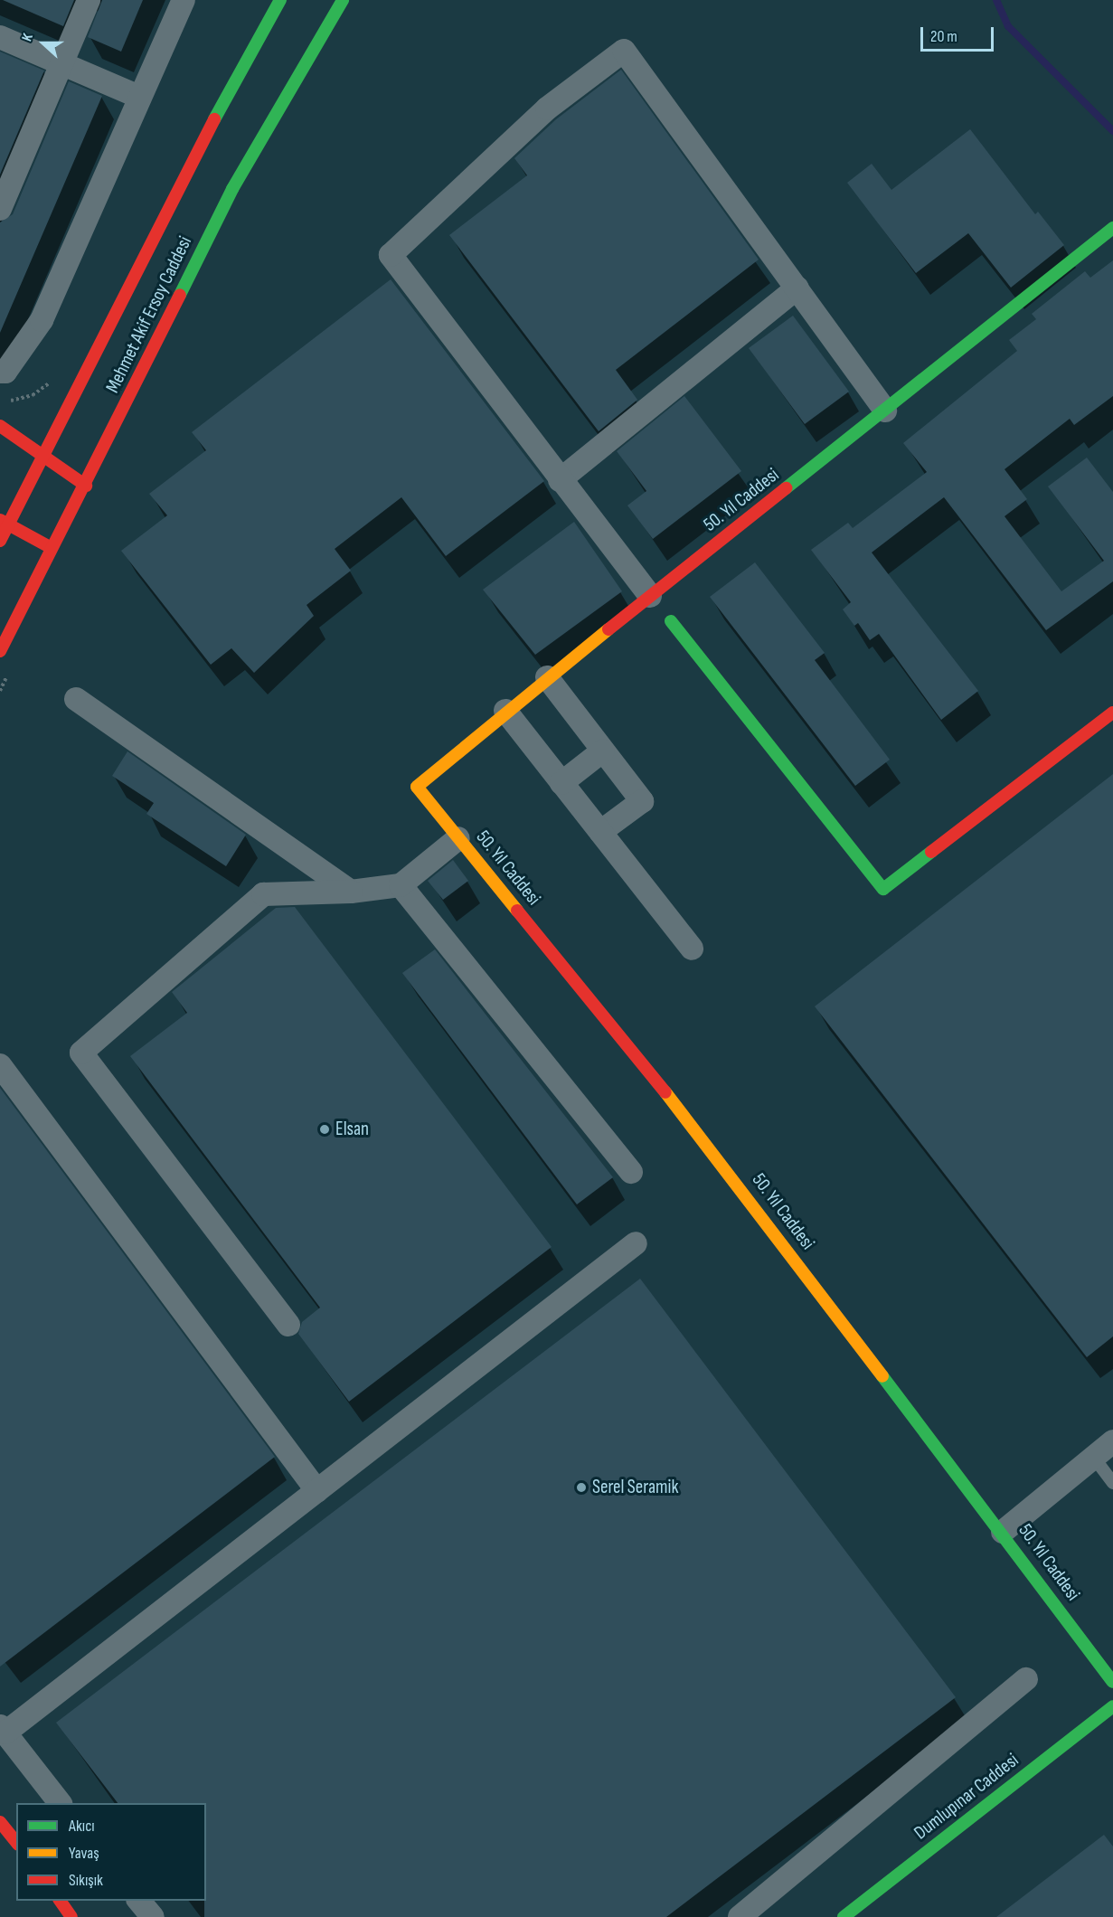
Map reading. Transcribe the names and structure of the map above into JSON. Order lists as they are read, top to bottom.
{
  "streets": {
    "street": ["Mehmet Akif Ersoy Caddesi", "50. Yıl Caddesi", "Dumlupınar Caddesi"]
  },
  "places": ["Elsan", "Serel Seramik"],
  "legend": ["Akıcı", "Yavaş", "Sıkışık"],
  "scale_bar": "20 m",
  "north": "left"
}
